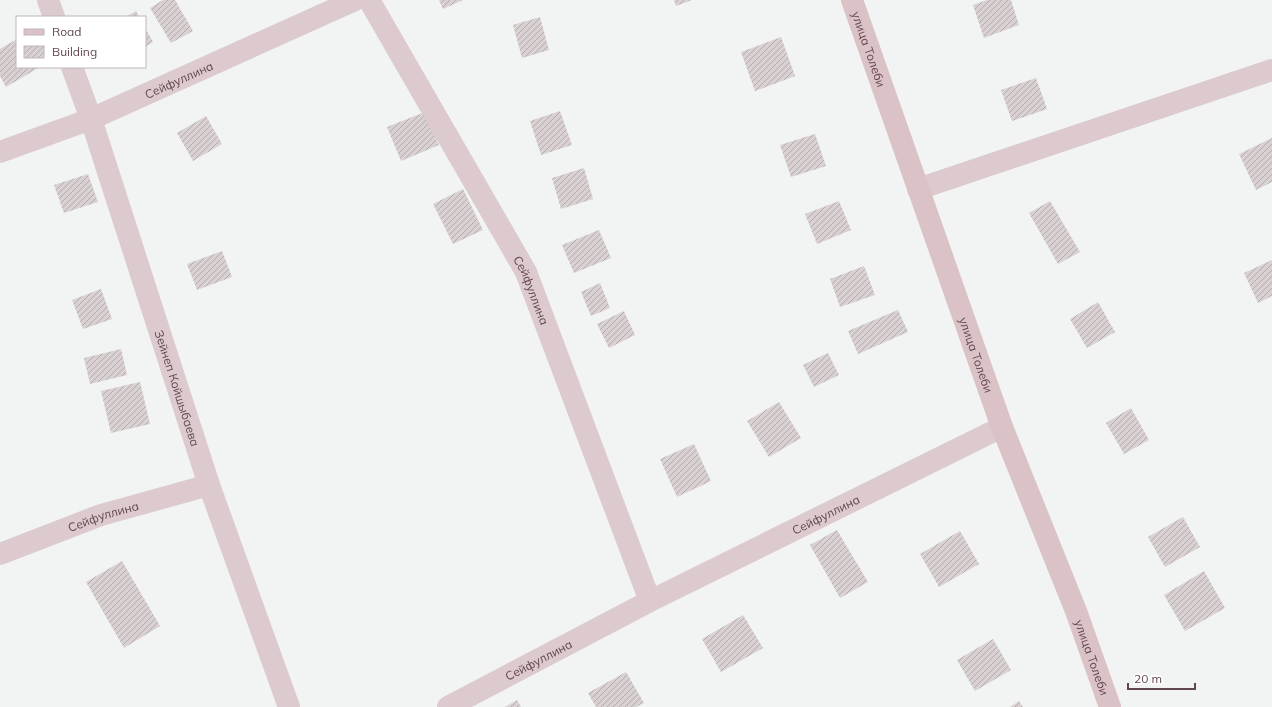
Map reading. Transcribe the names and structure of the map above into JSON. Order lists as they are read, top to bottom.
{
  "streets": {
    "street": ["улица Толеби", "Сейфуллина", "Зейнеп Койшыбаева"]
  },
  "crossings": [
    ["улица Толеби", "Сейфуллина"],
    ["Сейфуллина", "Зейнеп Койшыбаева"]
  ],
  "legend": ["Road", "Building"],
  "scale_bar": "20 m"
}
